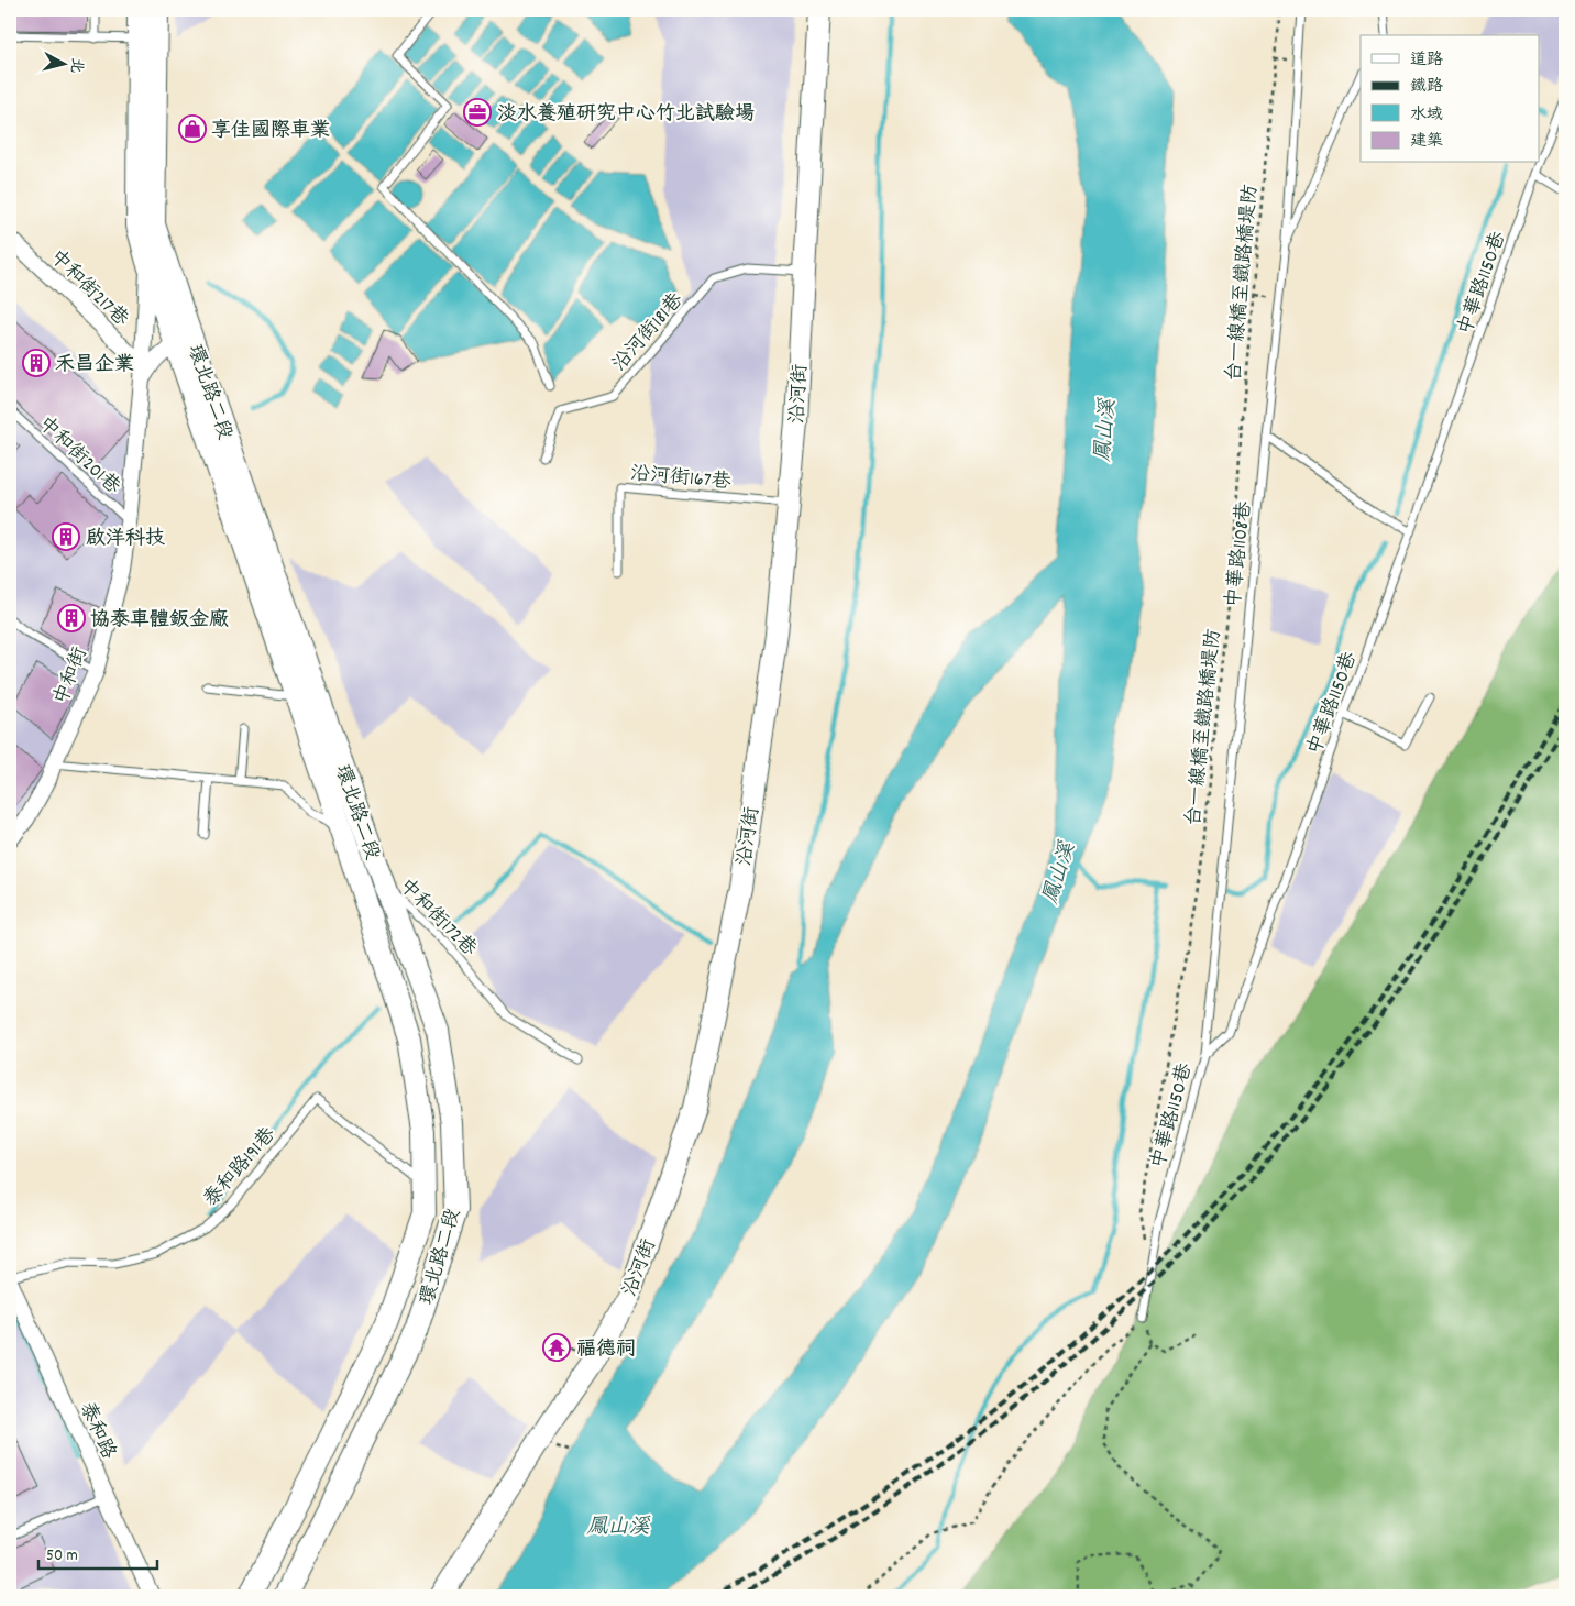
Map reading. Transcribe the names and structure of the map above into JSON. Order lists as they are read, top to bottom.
{
  "streets": {
    "street": [
      "中和街217巷",
      "環北路二段",
      "沿河街",
      "中和街",
      "泰和路"
    ],
    "lane": [
      "中華路1150巷",
      "沿河街181巷",
      "中和街201巷",
      "沿河街167巷",
      "中華路1108巷",
      "中和街172巷",
      "泰和路191巷"
    ],
    "path": ["台一線橋至鐵路橋堤防"]
  },
  "crossings": [
    ["中華路1150巷", "中華路1108巷"],
    ["中和街217巷", "中和街"],
    ["沿河街181巷", "沿河街"],
    ["環北路二段", "中和街"],
    ["環北路二段", "中和街172巷"],
    ["環北路二段", "泰和路191巷"],
    ["沿河街", "沿河街167巷"],
    ["中和街201巷", "中和街"]
  ],
  "water": ["鳳山溪"],
  "places": {
    "office": ["淡水養殖研究中心竹北試驗場"],
    "shop": ["享佳國際車業"],
    "building": ["禾昌企業", "啟洋科技", "協泰車體鈑金廠"],
    "temple": ["福德祠"]
  },
  "legend": [
    "道路",
    "鐵路",
    "水域",
    "建築"
  ],
  "scale_bar": "50 m",
  "north": "right"
}
